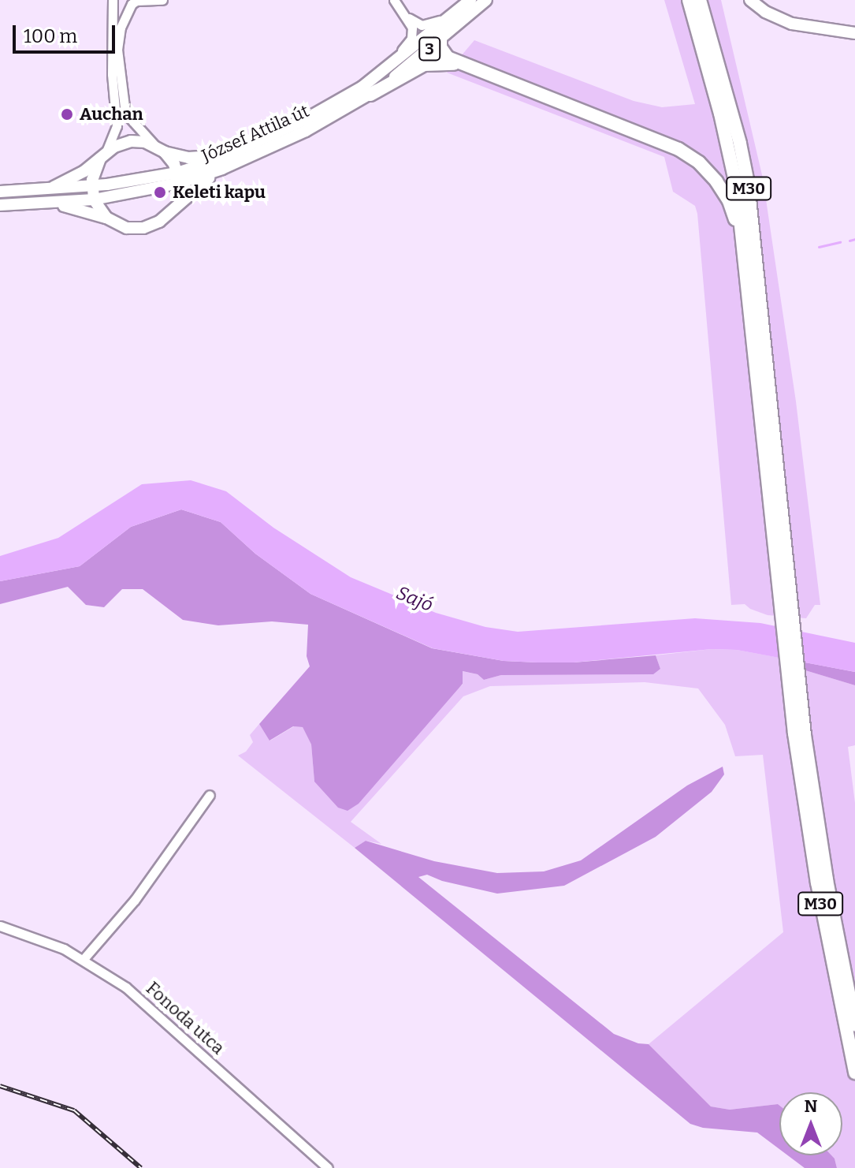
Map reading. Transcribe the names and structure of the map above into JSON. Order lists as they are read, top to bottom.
{
  "streets": {
    "highway": ["M30"],
    "main road": ["3", "József Attila út"],
    "street": ["Fonoda utca"]
  },
  "water": ["Sajó"],
  "places": ["Auchan", "Keleti kapu"],
  "scale_bar": "100 m",
  "north": "top"
}
